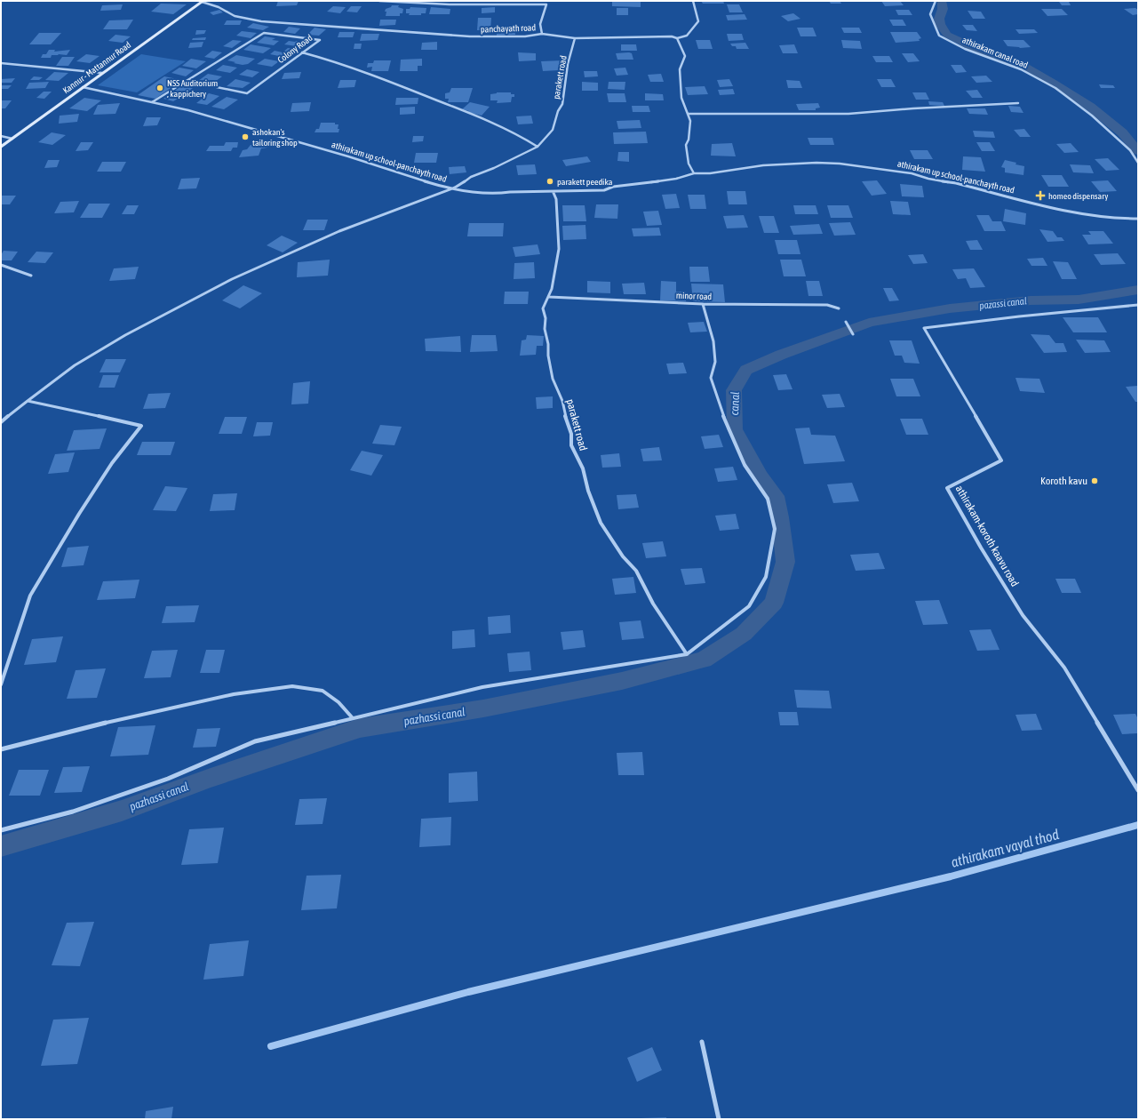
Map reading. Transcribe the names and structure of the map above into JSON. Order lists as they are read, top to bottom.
{
  "streets": {
    "main road": ["Kannur - Mattannur Road"],
    "street": [
      "panchayath road",
      "Colony Road",
      "athirakam canal road",
      "parakett road",
      "athirakam up school-panchayth road",
      "minor road",
      "athirakam-koroth kaavu road"
    ]
  },
  "crossings": [
    ["panchayath road", "Kannur - Mattannur Road"],
    ["panchayath road", "parakett road"],
    ["Colony Road", "athirakam up school-panchayth road"],
    ["Kannur - Mattannur Road", "athirakam up school-panchayth road"],
    ["parakett road", "athirakam up school-panchayth road"],
    ["parakett road", "minor road"]
  ],
  "water": [
    "pazassi canal",
    "canal",
    "pazhassi canal",
    "athirakam vayal thod"
  ],
  "places": {
    "other": [
      "NSS Auditorium , kappichery",
      "ashokan's tailoring shop",
      "parakett peedika",
      "Koroth kavu"
    ],
    "health": ["homeo dispensary"]
  }
}
